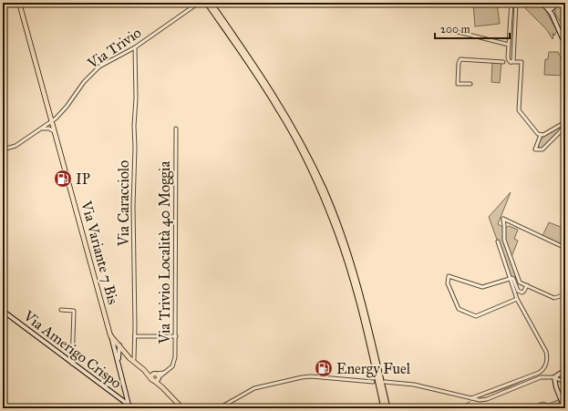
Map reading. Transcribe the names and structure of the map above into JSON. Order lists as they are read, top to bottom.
{
  "streets": {
    "main road": ["Via Variante 7 Bis"],
    "street": [
      "Via Trivio",
      "Via Caracciolo",
      "Via Trivio Località 40 Moggia",
      "Via Amerigo Crispo"
    ]
  },
  "crossings": [
    ["Via Trivio", "Via Caracciolo"],
    ["Via Trivio", "Via Variante 7 Bis"],
    ["Via Caracciolo", "Via Variante 7 Bis"],
    ["Via Caracciolo", "Via Trivio Località 40 Moggia"],
    ["Via Variante 7 Bis", "Via Trivio Località 40 Moggia"]
  ],
  "places": {
    "fuel station": ["IP", "Energy Fuel"]
  },
  "scale_bar": "200 m"
}
